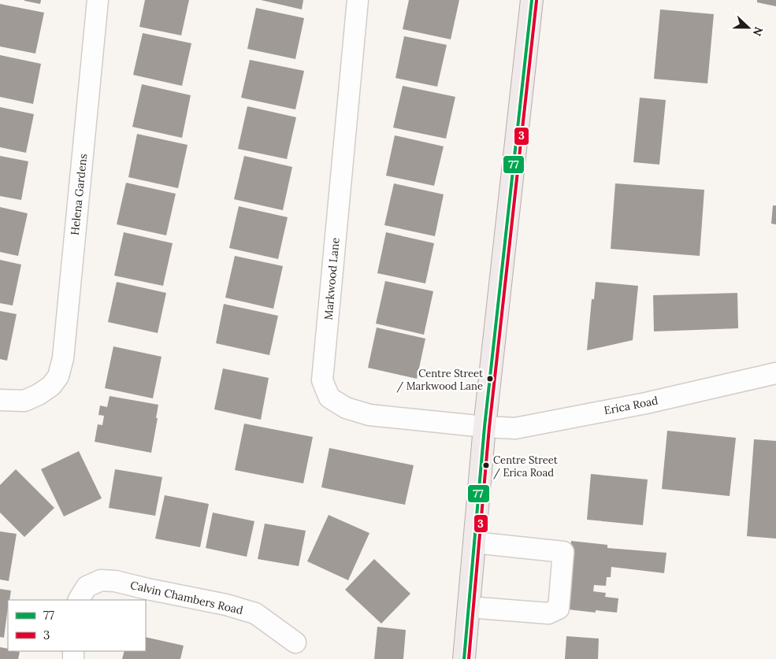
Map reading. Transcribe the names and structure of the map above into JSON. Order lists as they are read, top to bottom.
{
  "streets": {
    "street": [
      "Helena Gardens",
      "Markwood Lane",
      "Erica Road",
      "Calvin Chambers Road"
    ]
  },
  "crossings": [
    ["Markwood Lane", "Erica Road"]
  ],
  "places": ["Centre Street / Markwood Lane", "Centre Street / Erica Road"],
  "lines": ["transit line 77", "transit line 3"],
  "legend": ["77", "3"],
  "north": "right"
}
